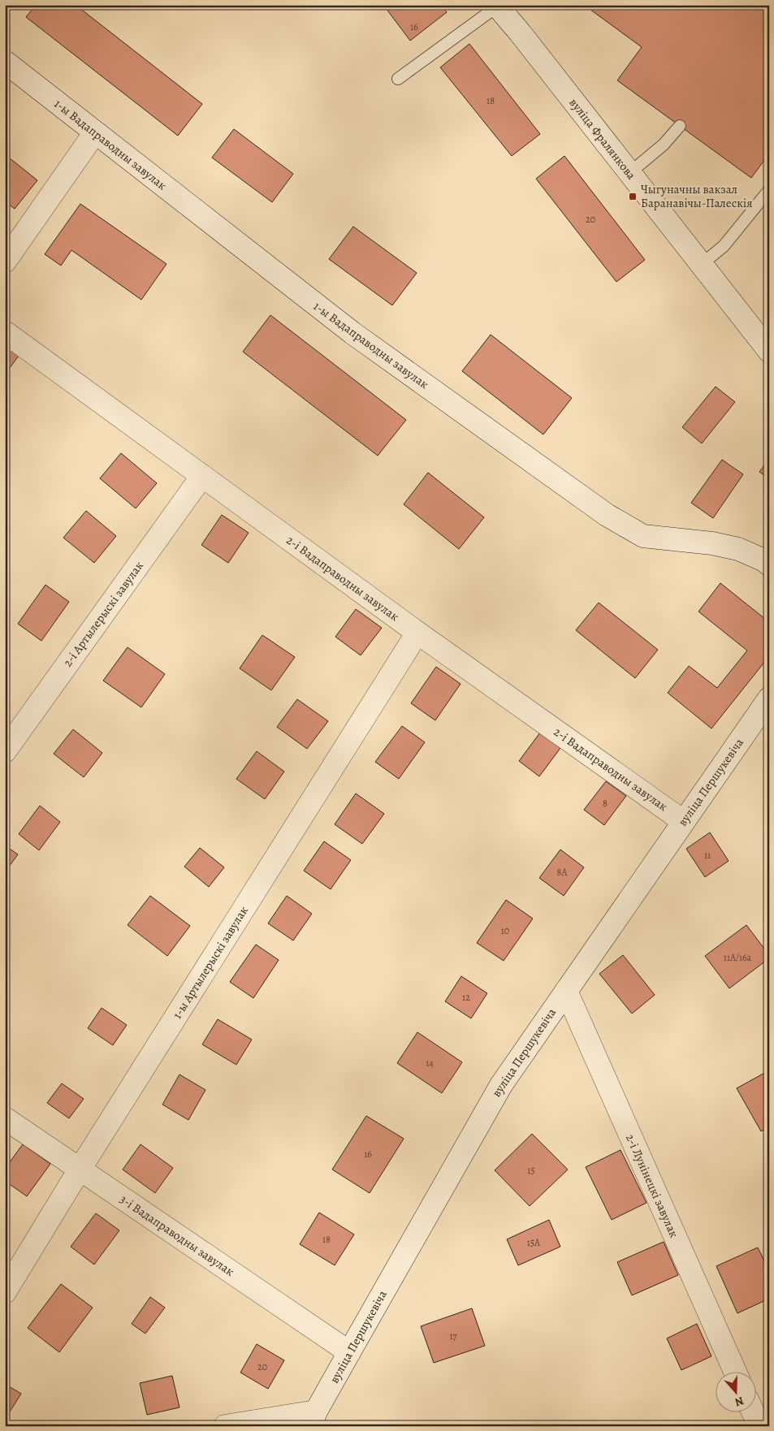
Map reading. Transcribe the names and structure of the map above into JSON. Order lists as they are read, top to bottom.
{
  "streets": {
    "street": [
      "вуліца Фралянкова",
      "1-ы Вадаправодны завулак",
      "2-і Вадаправодны завулак",
      "2-і Артылерыскі завулак",
      "вуліца Першукевіча",
      "1-ы Артылерыскі завулак",
      "2-і Лунінецкі завулак",
      "3-і Вадаправодны завулак"
    ]
  },
  "crossings": [
    ["2-і Вадаправодны завулак", "2-і Артылерыскі завулак"],
    ["2-і Вадаправодны завулак", "вуліца Першукевіча"],
    ["2-і Вадаправодны завулак", "1-ы Артылерыскі завулак"],
    ["вуліца Першукевіча", "2-і Лунінецкі завулак"],
    ["вуліца Першукевіча", "3-і Вадаправодны завулак"],
    ["1-ы Артылерыскі завулак", "3-і Вадаправодны завулак"]
  ],
  "places": {
    "transit": ["Чыгуначны вакзал Баранавічы-Палескія"]
  },
  "house_numbers": [
    "16",
    "18",
    "20",
    "8",
    "11",
    "8А",
    "10",
    "11А/16а",
    "12",
    "14",
    "16",
    "15",
    "18",
    "15А",
    "17",
    "20"
  ],
  "north": "bottom"
}
